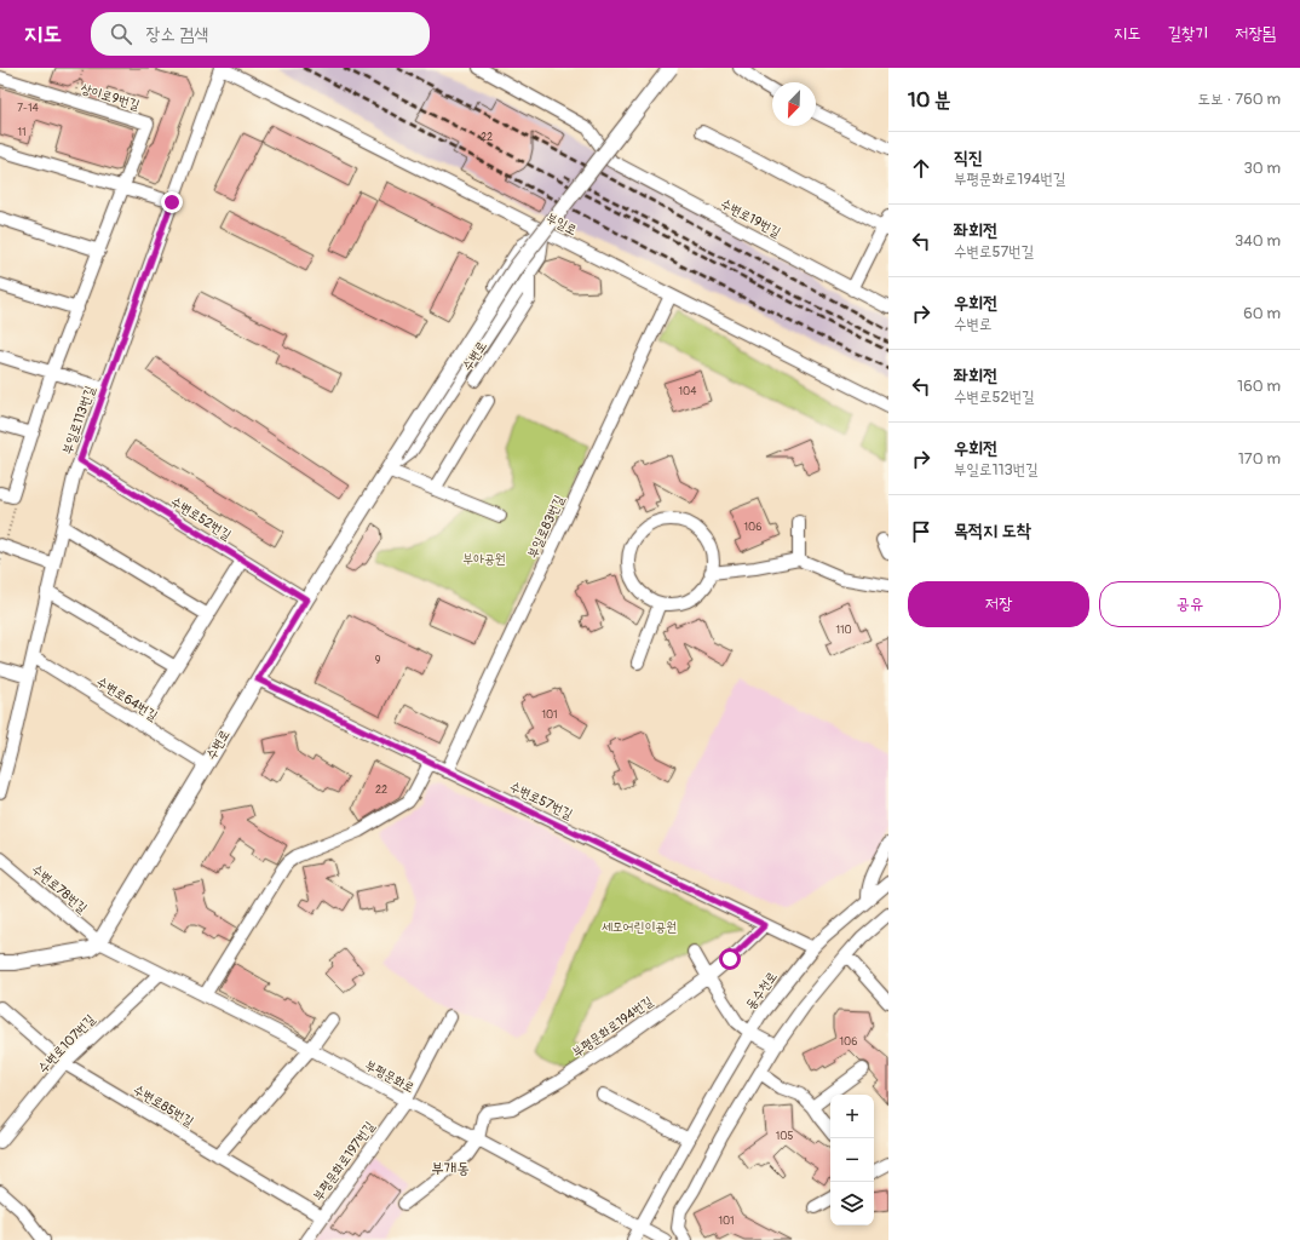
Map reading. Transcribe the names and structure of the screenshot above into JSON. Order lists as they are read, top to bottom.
{
  "streets": {
    "main road": ["수변로"],
    "street": [
      "상이로9번길",
      "수변로19번길",
      "부일로",
      "부일로113번길",
      "수변로52번길",
      "부일로83번길",
      "수변로64번길",
      "수변로57번길",
      "수변로78번길",
      "동수천로",
      "부평문화로194번길",
      "수변로107번길",
      "부평문화로",
      "수변로85번길",
      "부평문화로197번길"
    ]
  },
  "crossings": [
    ["부일로", "수변로"],
    ["부일로", "부일로113번길"],
    ["부일로", "부일로83번길"],
    ["수변로", "수변로52번길"],
    ["수변로", "수변로64번길"],
    ["수변로", "수변로57번길"],
    ["수변로", "수변로78번길"],
    ["수변로", "부평문화로"],
    ["부일로113번길", "수변로52번길"],
    ["부일로113번길", "수변로64번길"],
    ["부일로83번길", "수변로57번길"],
    ["수변로57번길", "동수천로"],
    ["수변로57번길", "부평문화로194번길"],
    ["수변로78번길", "부평문화로"],
    ["동수천로", "부평문화로"],
    ["부평문화로194번길", "부평문화로"],
    ["수변로107번길", "부평문화로"],
    ["수변로107번길", "수변로85번길"],
    ["부평문화로", "부평문화로197번길"],
    ["수변로85번길", "부평문화로197번길"]
  ],
  "districts": ["부개동"],
  "parks": ["부아공원", "세모어린이공원"],
  "house_numbers": [
    "7-14",
    "11",
    "22",
    "104",
    "106",
    "110",
    "9",
    "101",
    "22",
    "106",
    "105",
    "101"
  ],
  "north": "bottom left",
  "page": {
    "header": "지도",
    "search": "장소 검색",
    "nav": ["지도", "길찾기", "저장됨"],
    "heading": ["10 분", "도보 · 760 m"],
    "list": [
      ["직진", "부평문화로194번길", "30 m"],
      ["좌회전", "수변로57번길", "340 m"],
      ["우회전", "수변로", "60 m"],
      ["좌회전", "수변로52번길", "160 m"],
      ["우회전", "부일로113번길", "170 m"],
      "목적지 도착"
    ],
    "buttons": ["저장", "공유"],
    "map_buttons": ["+", "−"]
  }
}
